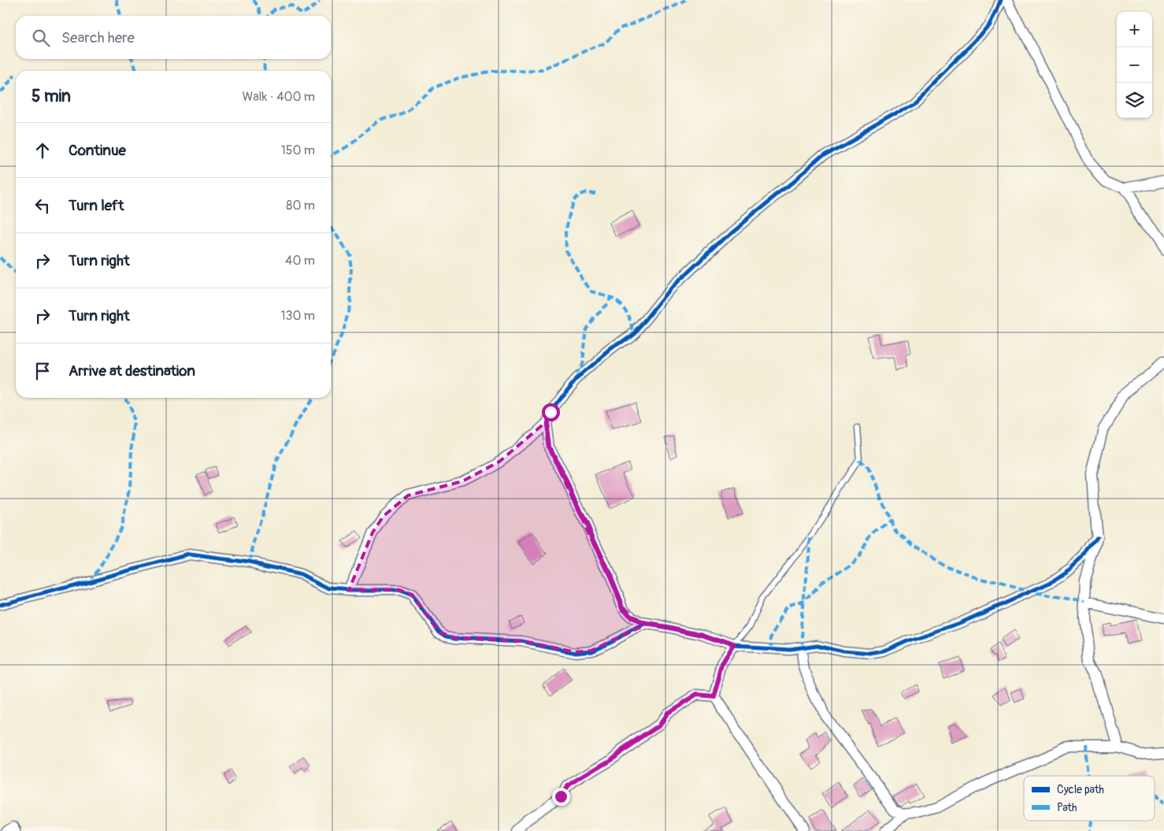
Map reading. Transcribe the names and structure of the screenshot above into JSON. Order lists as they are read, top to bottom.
{
  "legend": ["Cycle path", "Path"],
  "page": {
    "map_buttons": ["+", "−"],
    "search": "Search here",
    "heading": ["5 min", "Walk · 400 m"],
    "list": [
      ["Continue", "150 m"],
      ["Turn left", "80 m"],
      ["Turn right", "40 m"],
      ["Turn right", "130 m"],
      "Arrive at destination"
    ]
  }
}
